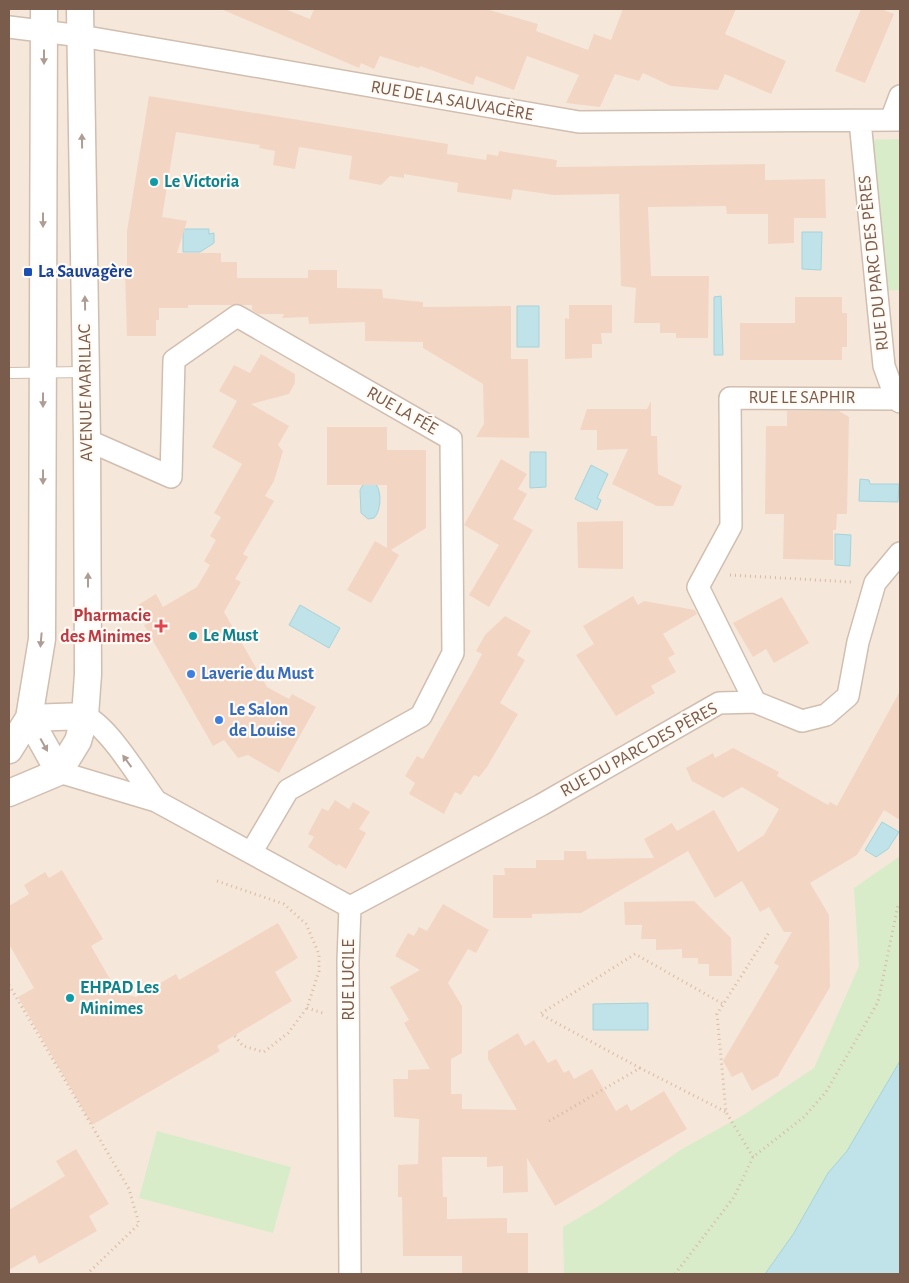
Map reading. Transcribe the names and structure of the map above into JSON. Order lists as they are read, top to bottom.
{
  "streets": {
    "street": [
      "RUE DE LA SAUVAGÈRE",
      "RUE DU PARC DES PÈRES",
      "AVENUE MARILLAC",
      "RUE LE SAPHIR",
      "RUE LA FÉE",
      "RUE LUCILE"
    ]
  },
  "crossings": [
    ["RUE DE LA SAUVAGÈRE", "RUE DU PARC DES PÈRES"],
    ["RUE DE LA SAUVAGÈRE", "AVENUE MARILLAC"],
    ["RUE DU PARC DES PÈRES", "RUE LE SAPHIR"],
    ["RUE DU PARC DES PÈRES", "RUE LUCILE"],
    ["AVENUE MARILLAC", "RUE LA FÉE"]
  ],
  "places": {
    "other": [
      "Le Victoria",
      "Le Must",
      "Laverie du Must",
      "Le Salon de Louise",
      "EHPAD Les Minimes"
    ],
    "transit": ["La Sauvagère"],
    "health": ["Pharmacie des Minimes"]
  }
}
